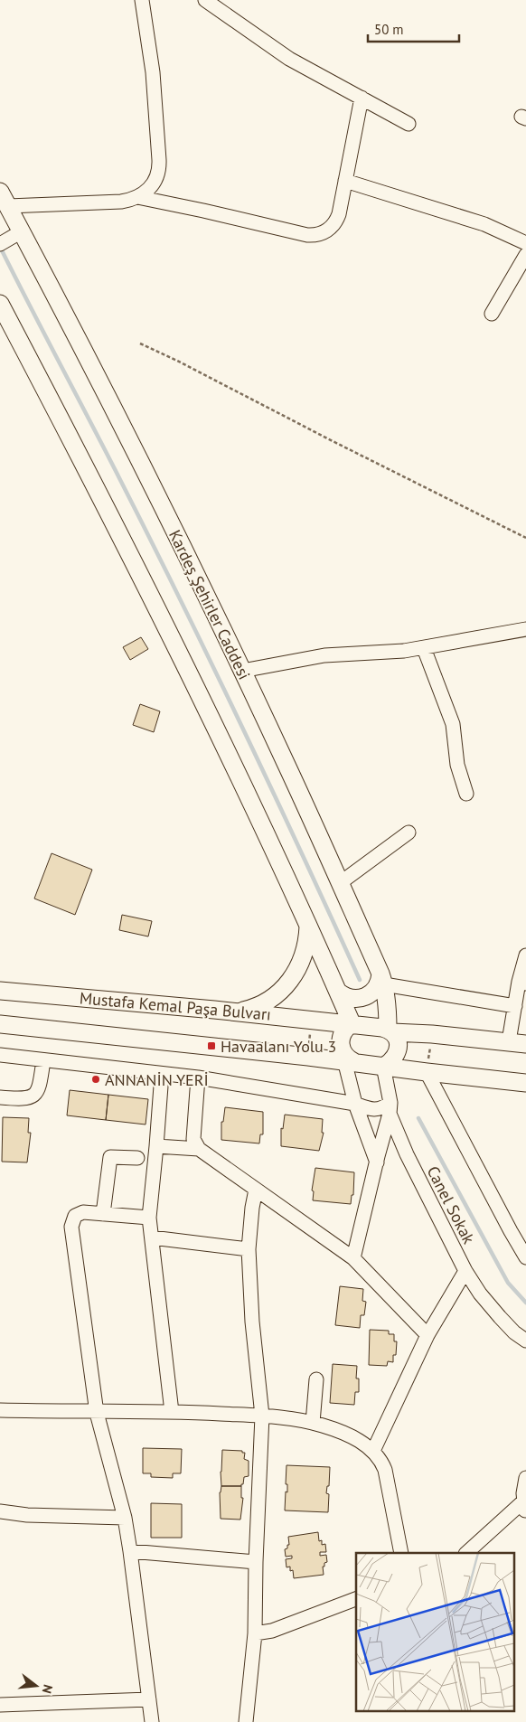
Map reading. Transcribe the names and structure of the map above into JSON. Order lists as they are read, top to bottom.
{
  "streets": {
    "main road": ["Kardeş Şehirler Caddesi", "Mustafa Kemal Paşa Bulvarı"],
    "street": ["Canel Sokak"]
  },
  "crossings": [
    ["Kardeş Şehirler Caddesi", "Mustafa Kemal Paşa Bulvarı"],
    ["Kardeş Şehirler Caddesi", "Canel Sokak"],
    ["Mustafa Kemal Paşa Bulvarı", "Canel Sokak"]
  ],
  "places": {
    "transit": ["Havaalanı Yolu 3"],
    "other": ["ANNANİN YERİ"]
  },
  "scale_bar": "50 m",
  "north": "right"
}
